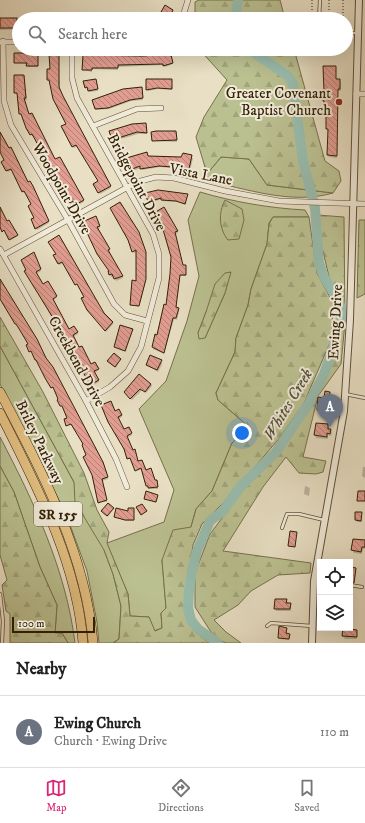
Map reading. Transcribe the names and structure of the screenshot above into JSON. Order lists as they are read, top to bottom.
{
  "streets": {
    "highway": ["Briley Parkway", "SR 155"],
    "street": [
      "Vista Lane",
      "Bridgepoint Drive",
      "Woodpoint Drive",
      "Ewing Drive",
      "Creekbend Drive"
    ]
  },
  "crossings": [
    ["Vista Lane", "Bridgepoint Drive"],
    ["Vista Lane", "Woodpoint Drive"],
    ["Vista Lane", "Ewing Drive"],
    ["Vista Lane", "Creekbend Drive"],
    ["Bridgepoint Drive", "Woodpoint Drive"],
    ["Bridgepoint Drive", "Creekbend Drive"]
  ],
  "water": ["Whites Creek"],
  "places": ["Greater Covenant Baptist Church"],
  "scale_bar": "100 m",
  "page": {
    "search": "Search here",
    "pins": "A",
    "scale": "100 m",
    "heading": "Nearby",
    "list": [
      {
        "mark": "A",
        "name": "Ewing Church",
        "note": "Church · Ewing Drive",
        "value": "110 m"
      }
    ],
    "nav": ["Map", "Directions", "Saved"]
  }
}
